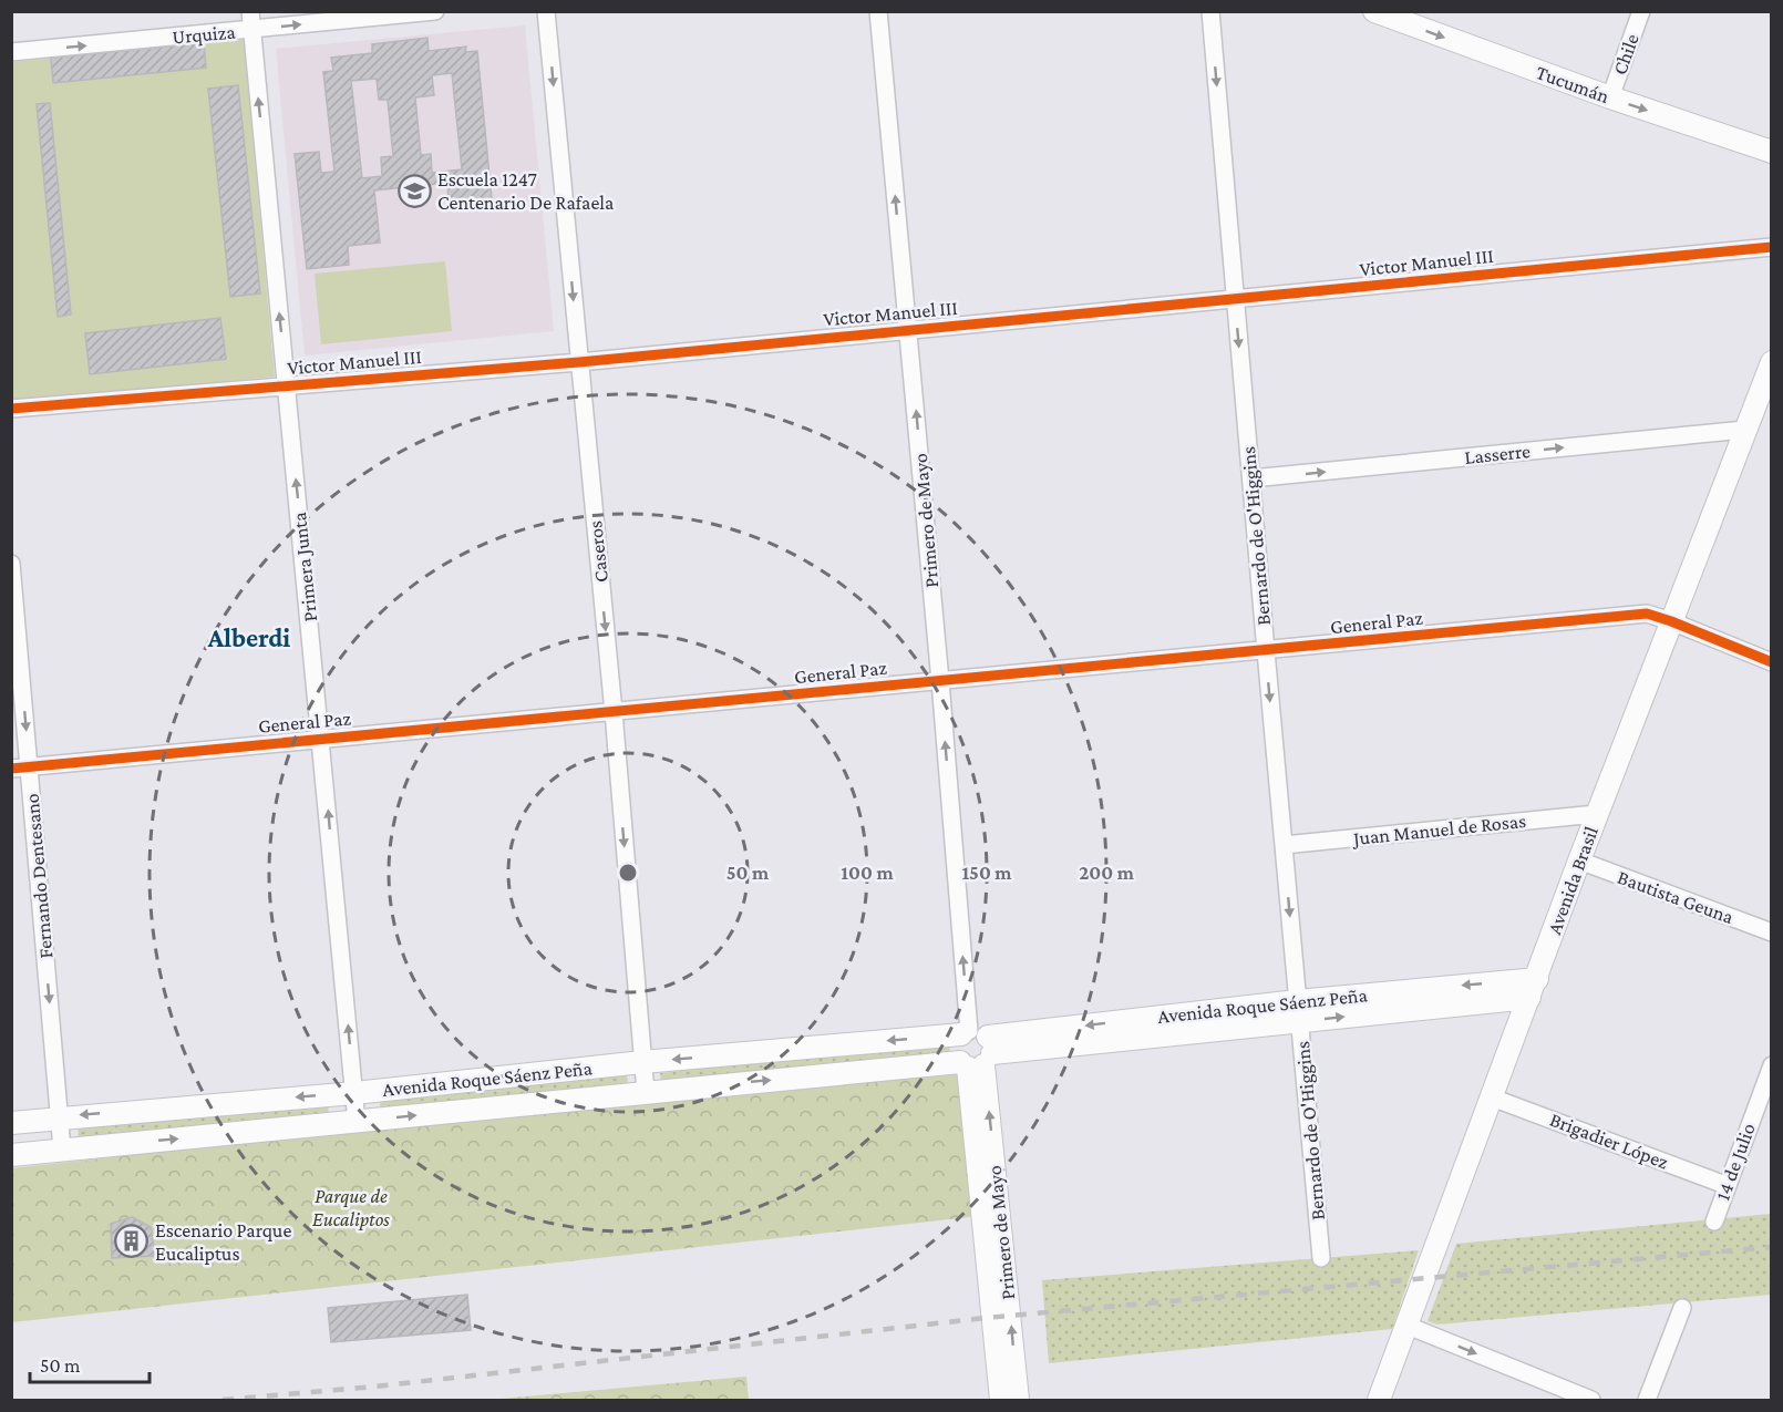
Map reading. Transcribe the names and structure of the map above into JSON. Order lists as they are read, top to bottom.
{
  "streets": {
    "street": [
      "Urquiza",
      "Chile",
      "Tucumán",
      "Victor Manuel III",
      "Lasserre",
      "Primero de Mayo",
      "Bernardo de O'Higgins",
      "Caseros",
      "Primera Junta",
      "General Paz",
      "Juan Manuel de Rosas",
      "Fernando Dentesano",
      "Avenida Brasil",
      "Bautista Geuna",
      "Avenida Roque Sáenz Peña",
      "Brigadier López",
      "14 de Julio"
    ]
  },
  "crossings": [
    ["Urquiza", "Primera Junta"],
    ["Chile", "Tucumán"],
    ["Victor Manuel III", "Primero de Mayo"],
    ["Victor Manuel III", "Bernardo de O'Higgins"],
    ["Victor Manuel III", "Caseros"],
    ["Victor Manuel III", "Primera Junta"],
    ["Lasserre", "Bernardo de O'Higgins"],
    ["Lasserre", "Avenida Brasil"],
    ["Primero de Mayo", "General Paz"],
    ["Primero de Mayo", "Avenida Roque Sáenz Peña"],
    ["Bernardo de O'Higgins", "General Paz"],
    ["Bernardo de O'Higgins", "Juan Manuel de Rosas"],
    ["Bernardo de O'Higgins", "Avenida Roque Sáenz Peña"],
    ["Caseros", "General Paz"],
    ["Caseros", "Avenida Roque Sáenz Peña"],
    ["Primera Junta", "General Paz"],
    ["Primera Junta", "Avenida Roque Sáenz Peña"],
    ["General Paz", "Fernando Dentesano"],
    ["General Paz", "Avenida Brasil"],
    ["Juan Manuel de Rosas", "Avenida Brasil"],
    ["Fernando Dentesano", "Avenida Roque Sáenz Peña"],
    ["Avenida Brasil", "Bautista Geuna"],
    ["Avenida Brasil", "Avenida Roque Sáenz Peña"],
    ["Avenida Brasil", "Brigadier López"],
    ["Brigadier López", "14 de Julio"]
  ],
  "one_way": [
    "Urquiza",
    "Tucumán",
    "Lasserre",
    "Primero de Mayo",
    "Bernardo de O'Higgins",
    "Caseros",
    "Primera Junta",
    "Fernando Dentesano"
  ],
  "districts": ["Alberdi"],
  "parks": ["Parque de Eucaliptos"],
  "places": {
    "school or university": ["Escuela 1247 Centenario De Rafaela"],
    "building": ["Escenario Parque Eucaliptus"]
  },
  "scale_bar": "50 m",
  "rings": [
    "50 m",
    "100 m",
    "150 m",
    "200 m"
  ]
}
